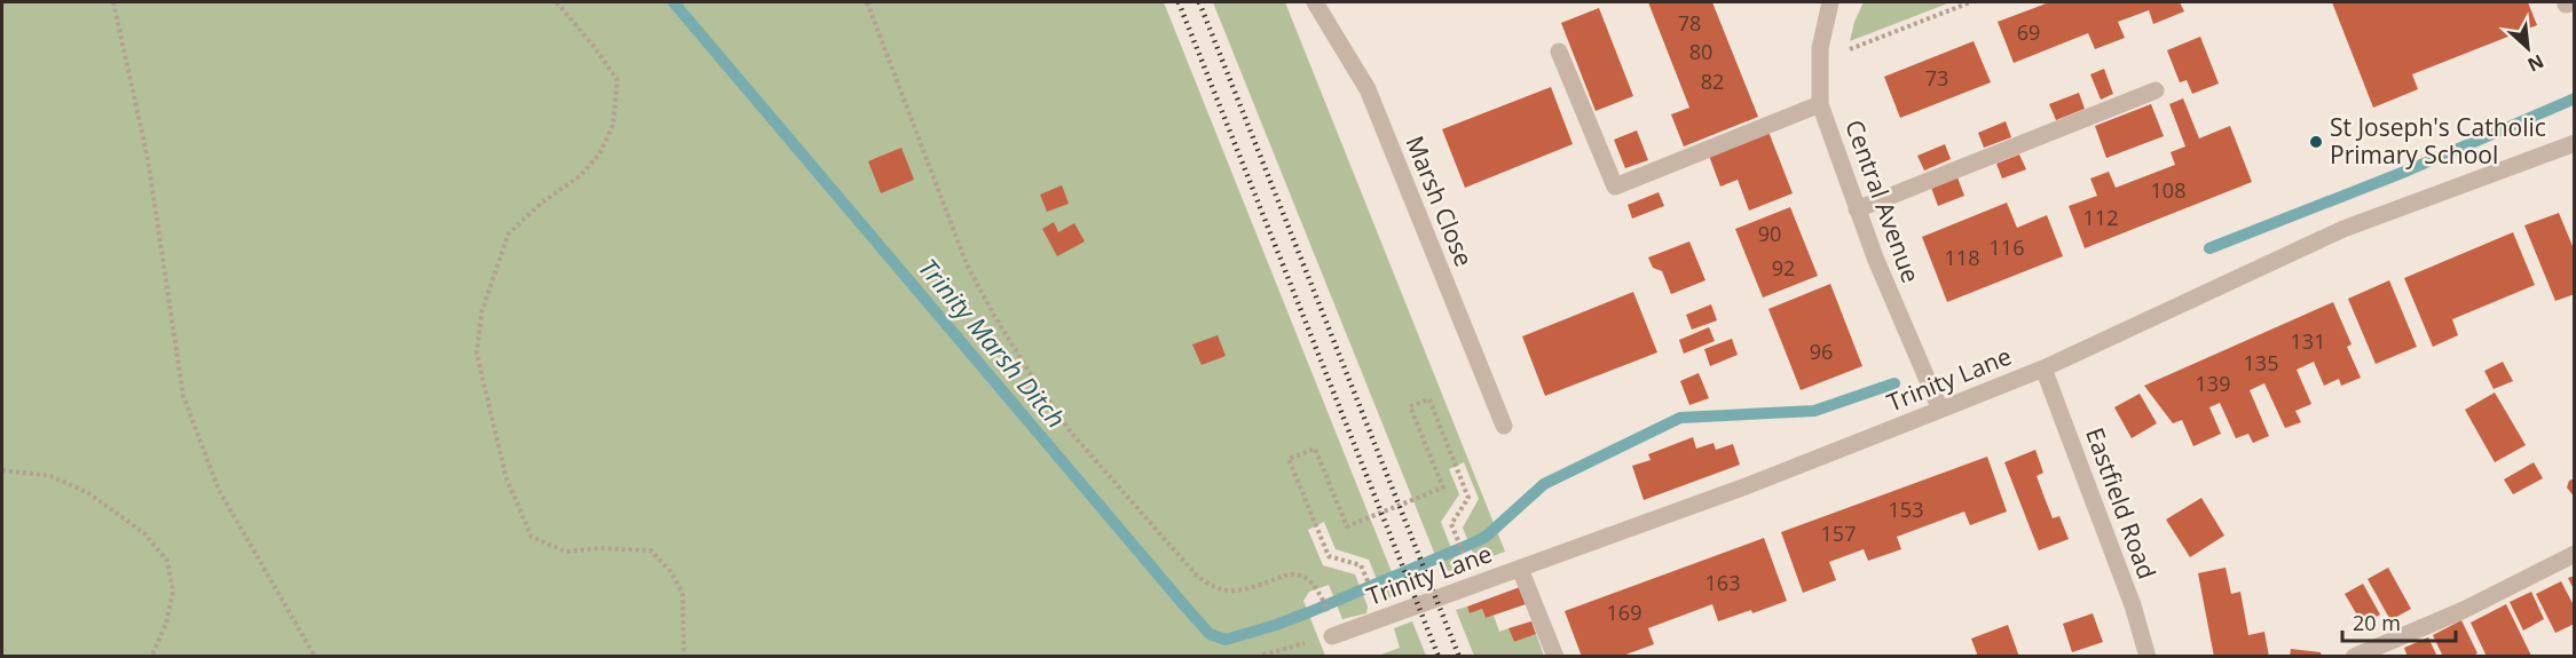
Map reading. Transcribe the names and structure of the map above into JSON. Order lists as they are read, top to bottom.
{
  "streets": {
    "street": [
      "Marsh Close",
      "Central Avenue",
      "Trinity Lane",
      "Eastfield Road"
    ]
  },
  "crossings": [
    ["Central Avenue", "Trinity Lane"],
    ["Trinity Lane", "Eastfield Road"]
  ],
  "water": ["Trinity Marsh Ditch"],
  "places": ["St Joseph's Catholic Primary School"],
  "house_numbers": [
    "78",
    "69",
    "80",
    "73",
    "82",
    "108",
    "112",
    "90",
    "116",
    "118",
    "92",
    "131",
    "96",
    "135",
    "139",
    "153",
    "157",
    "163",
    "169"
  ],
  "scale_bar": "20 m",
  "north": "bottom right"
}
